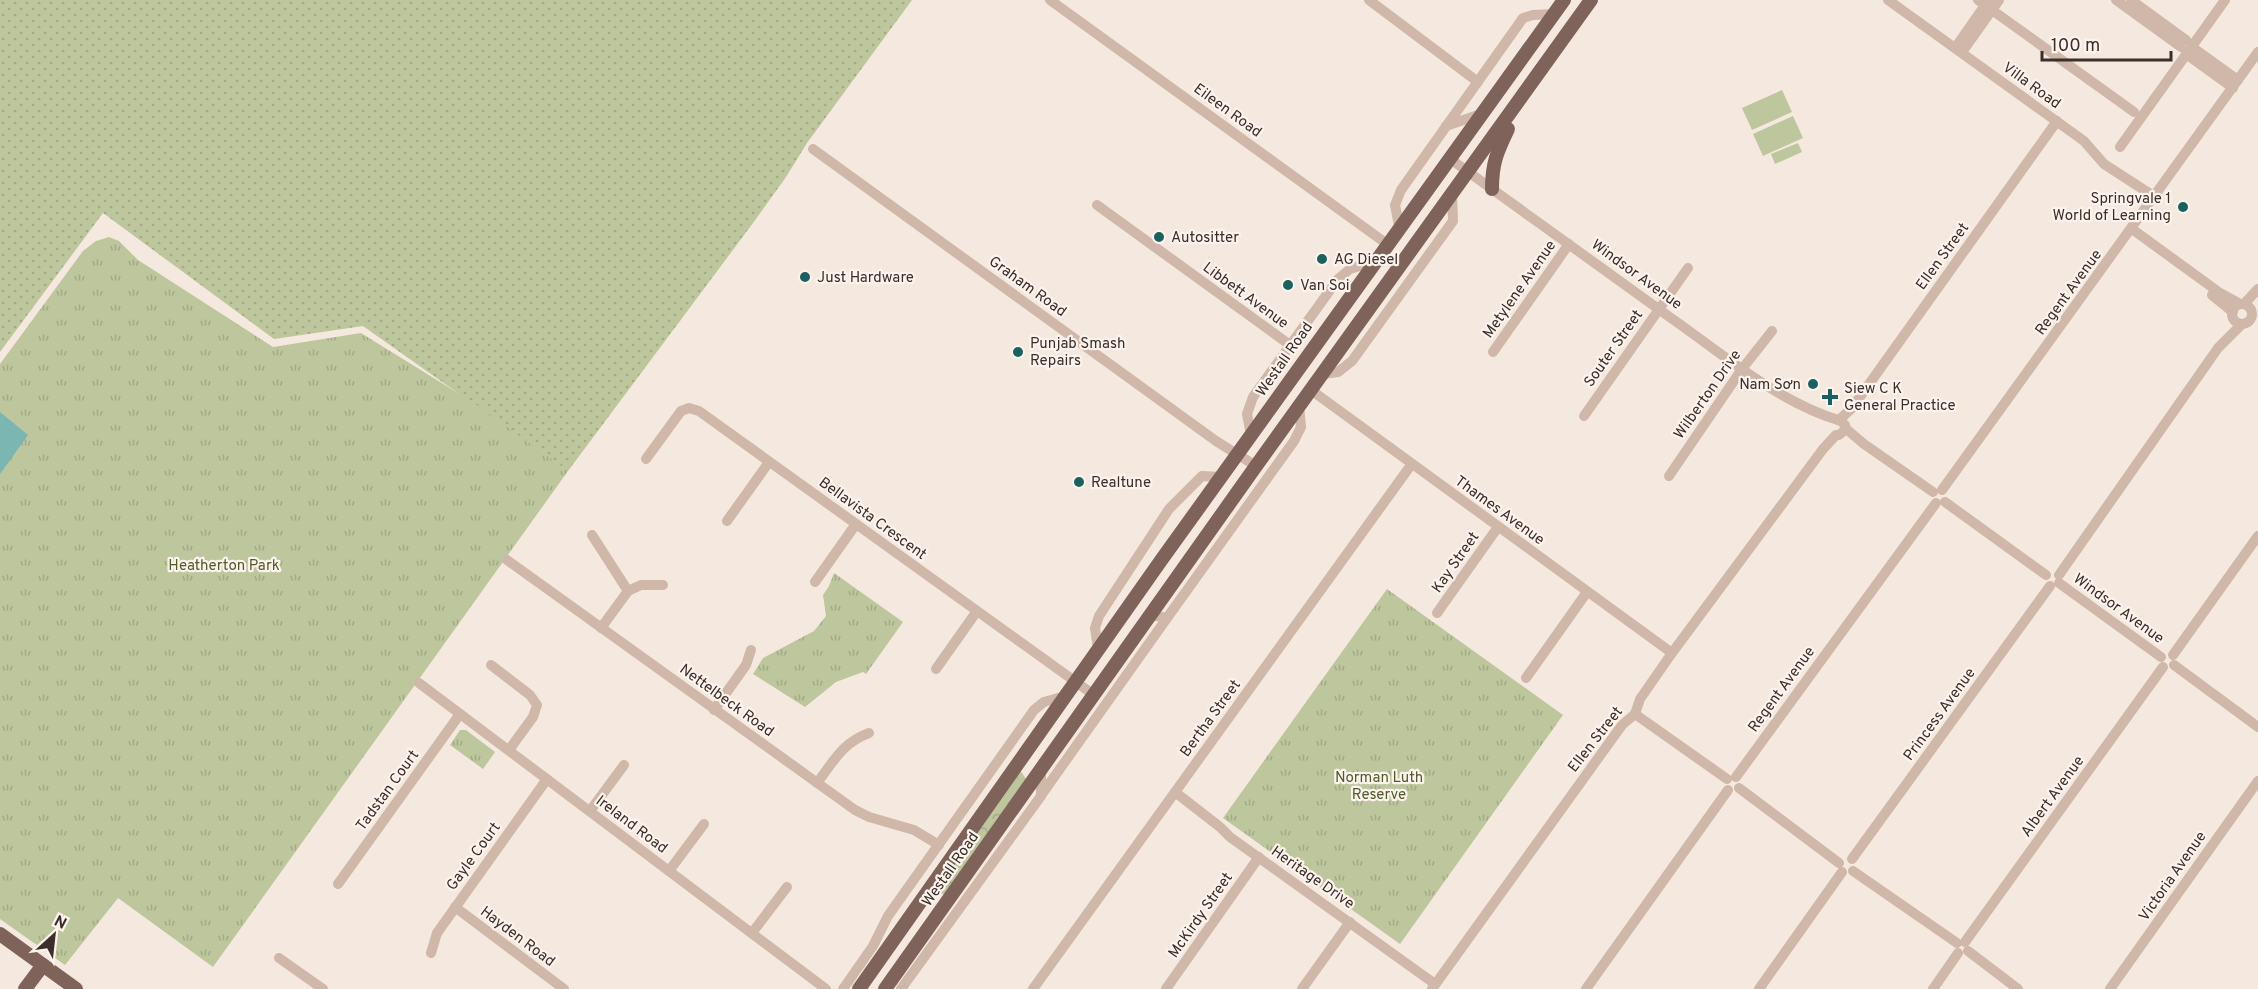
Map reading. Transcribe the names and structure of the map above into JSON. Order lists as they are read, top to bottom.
{
  "streets": {
    "main road": ["Westall Road"],
    "street": [
      "Villa Road",
      "Eileen Road",
      "Ellen Street",
      "Windsor Avenue",
      "Graham Road",
      "Metylene Avenue",
      "Regent Avenue",
      "Libbett Avenue",
      "Souter Street",
      "Wilberton Drive",
      "Thames Avenue",
      "Bellavista Crescent",
      "Kay Street",
      "Nettelbeck Road",
      "Princess Avenue",
      "Bertha Street",
      "Tadstan Court",
      "Albert Avenue",
      "Ireland Road",
      "Gayle Court",
      "Victoria Avenue",
      "Heritage Drive",
      "McKirdy Street",
      "Hayden Road"
    ]
  },
  "crossings": [
    ["Villa Road", "Ellen Street"],
    ["Villa Road", "Regent Avenue"],
    ["Eileen Road", "Westall Road"],
    ["Ellen Street", "Windsor Avenue"],
    ["Ellen Street", "Thames Avenue"],
    ["Ellen Street", "Heritage Drive"],
    ["Windsor Avenue", "Metylene Avenue"],
    ["Windsor Avenue", "Regent Avenue"],
    ["Windsor Avenue", "Souter Street"],
    ["Windsor Avenue", "Westall Road"],
    ["Windsor Avenue", "Wilberton Drive"],
    ["Windsor Avenue", "Princess Avenue"],
    ["Windsor Avenue", "Albert Avenue"],
    ["Graham Road", "Westall Road"],
    ["Libbett Avenue", "Westall Road"],
    ["Westall Road", "Thames Avenue"],
    ["Westall Road", "Bellavista Crescent"],
    ["Westall Road", "Nettelbeck Road"],
    ["Thames Avenue", "Kay Street"],
    ["Thames Avenue", "Bertha Street"],
    ["Bertha Street", "Heritage Drive"],
    ["Tadstan Court", "Ireland Road"],
    ["Ireland Road", "Gayle Court"],
    ["Gayle Court", "Hayden Road"],
    ["Heritage Drive", "McKirdy Street"]
  ],
  "parks": ["Heatherton Park", "Norman Luth Reserve"],
  "places": {
    "other": [
      "Springvale 1 World of Learning",
      "Autositter",
      "AG Diesel",
      "Just Hardware",
      "Van Soi",
      "Punjab Smash Repairs",
      "Nam Sơn",
      "Realtune"
    ],
    "health": ["Siew C K General Practice"]
  },
  "scale_bar": "100 m",
  "north": "top right"
}
